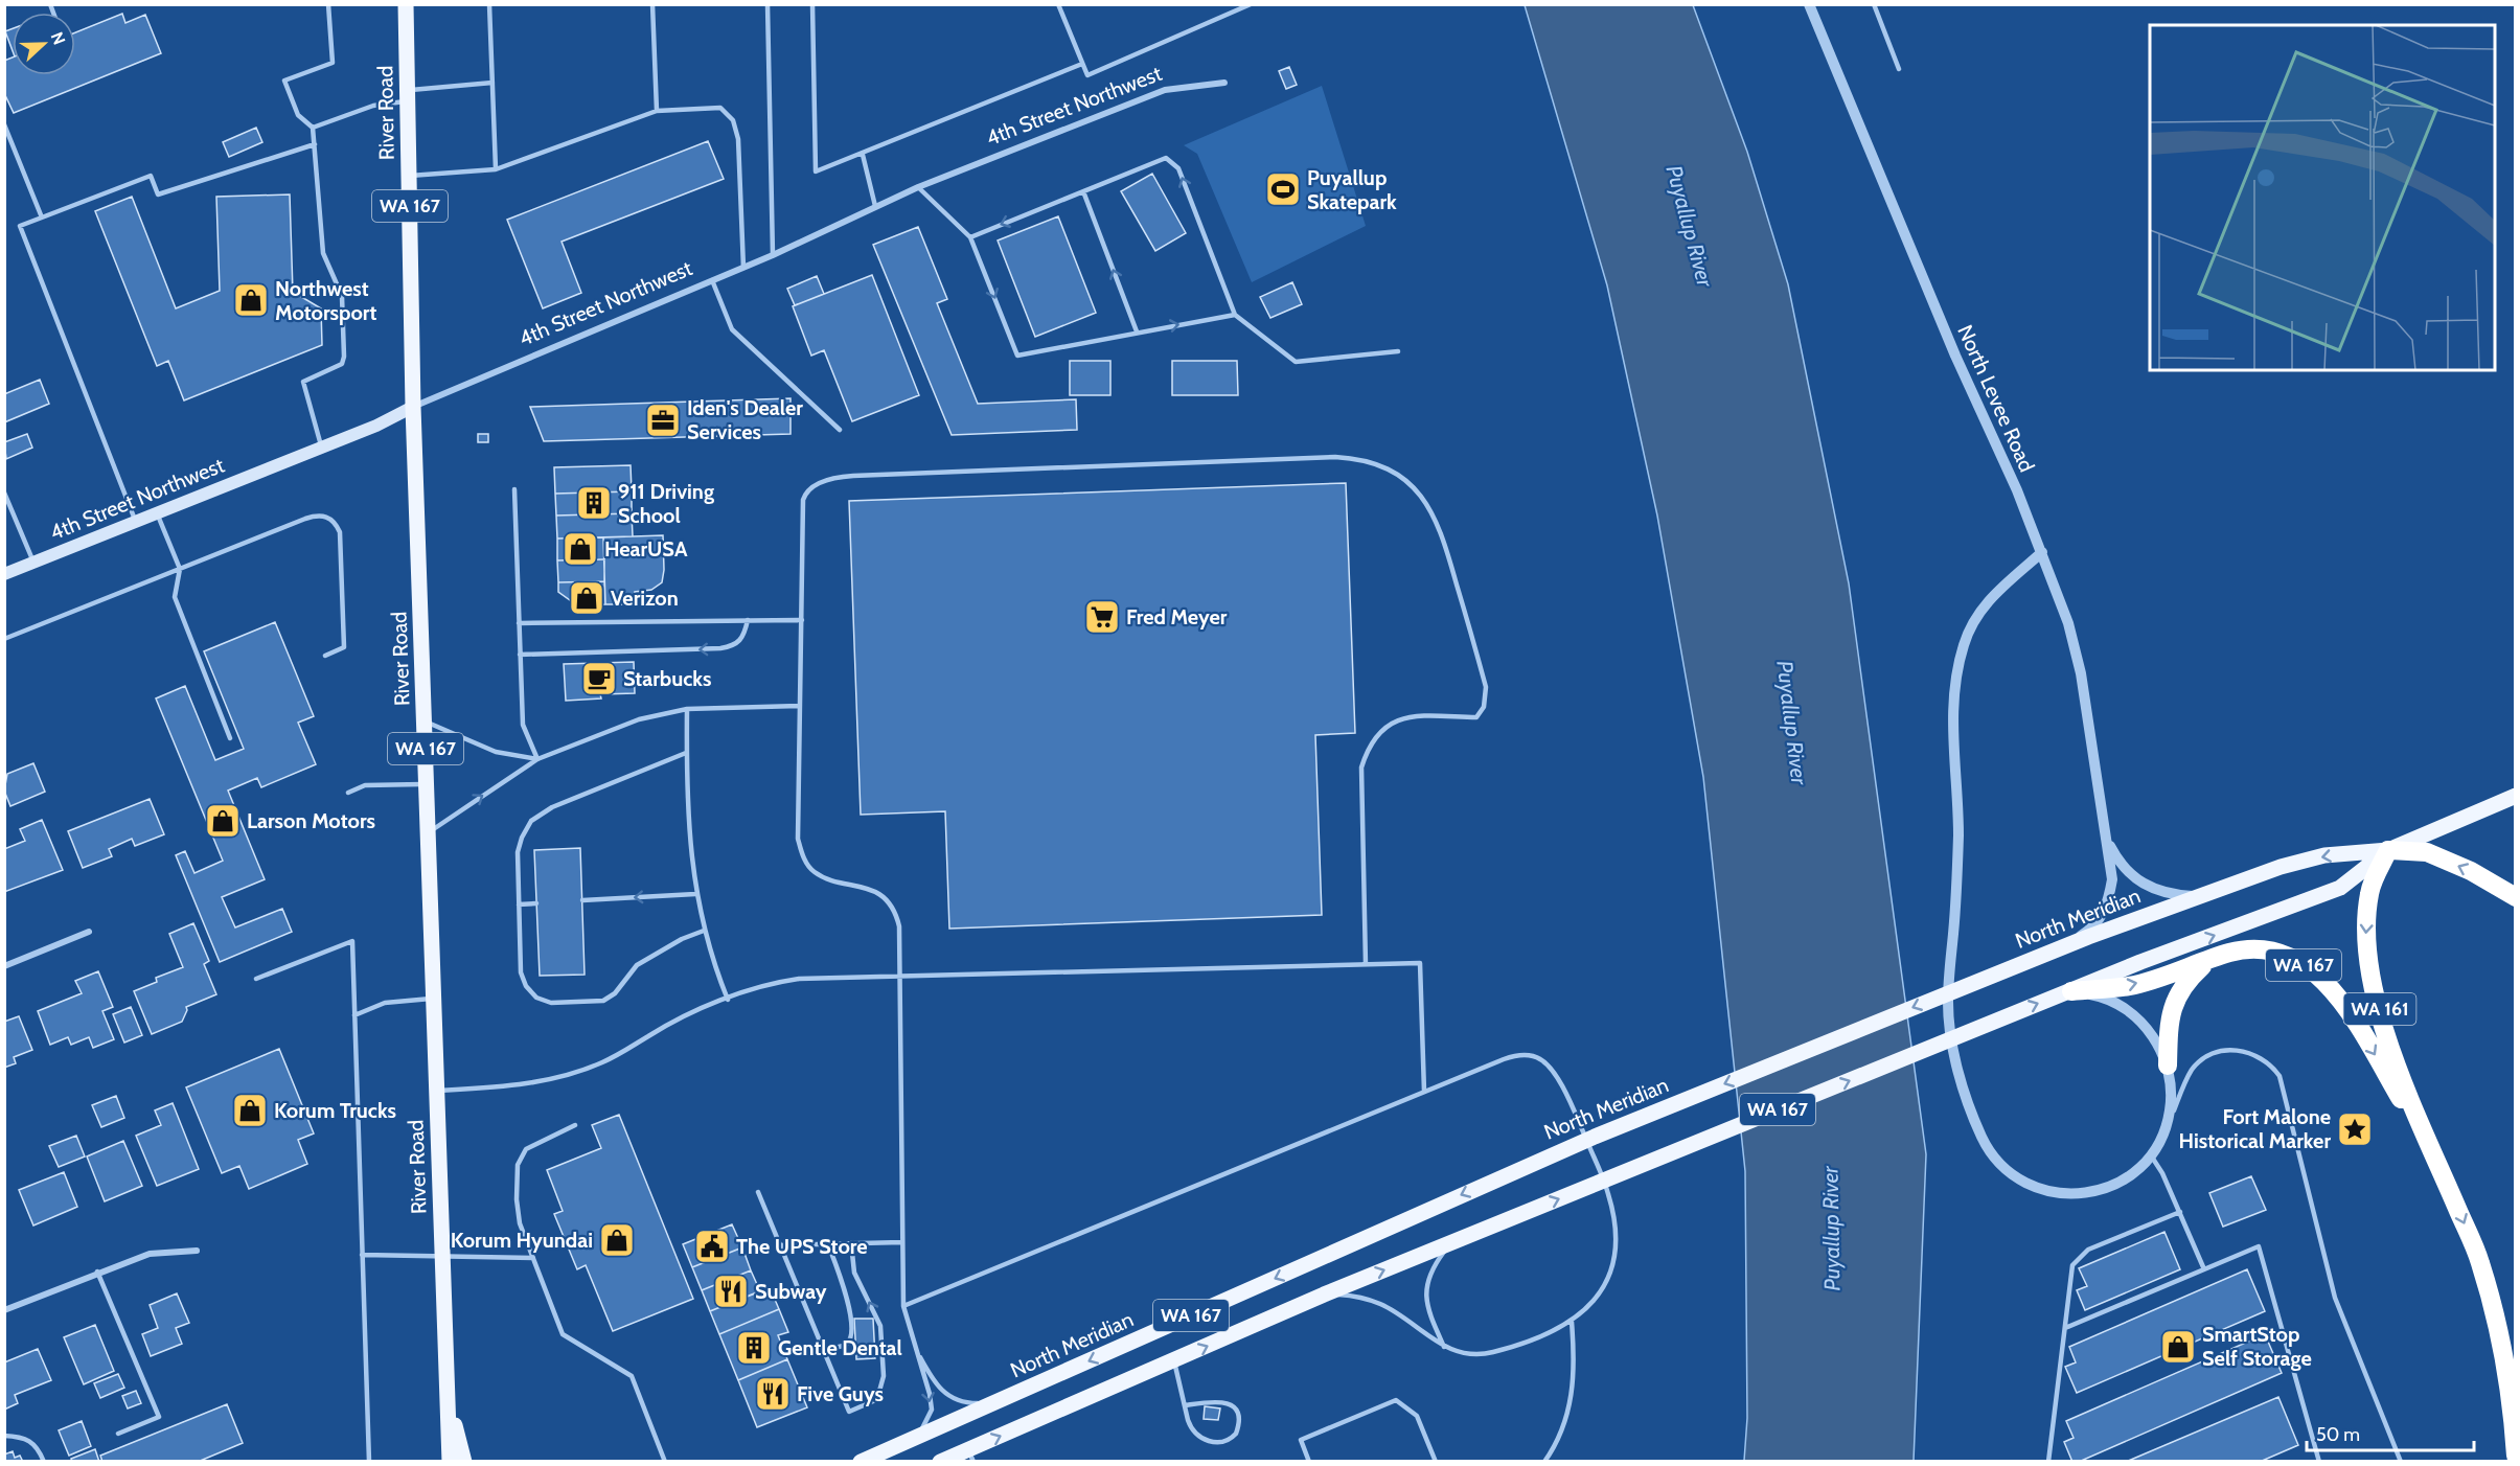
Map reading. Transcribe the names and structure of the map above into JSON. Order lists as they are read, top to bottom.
{
  "streets": {
    "highway": ["WA 167", "WA 161"],
    "main road": ["4th Street Northwest", "River Road", "North Meridian"],
    "street": ["North Levee Road"]
  },
  "crossings": [
    ["4th Street Northwest", "River Road"],
    ["River Road", "WA 167"],
    ["WA 167", "North Meridian"],
    ["WA 167", "WA 161"],
    ["North Meridian", "WA 161"]
  ],
  "water": ["Puyallup River"],
  "places": {
    "sports": ["Puyallup Skatepark"],
    "shop": [
      "Northwest Motorsport",
      "HearUSA",
      "Verizon",
      "Larson Motors",
      "Korum Trucks",
      "Korum Hyundai",
      "SmartStop Self Storage"
    ],
    "office": ["Iden's Dealer Services"],
    "building": ["911 Driving School", "Gentle Dental"],
    "supermarket": ["Fred Meyer"],
    "cafe": ["Starbucks"],
    "place": ["Fort Malone Historical Marker"],
    "public building": ["The UPS Store"],
    "restaurant": ["Subway", "Five Guys"]
  },
  "scale_bar": "50 m",
  "north": "right"
}
